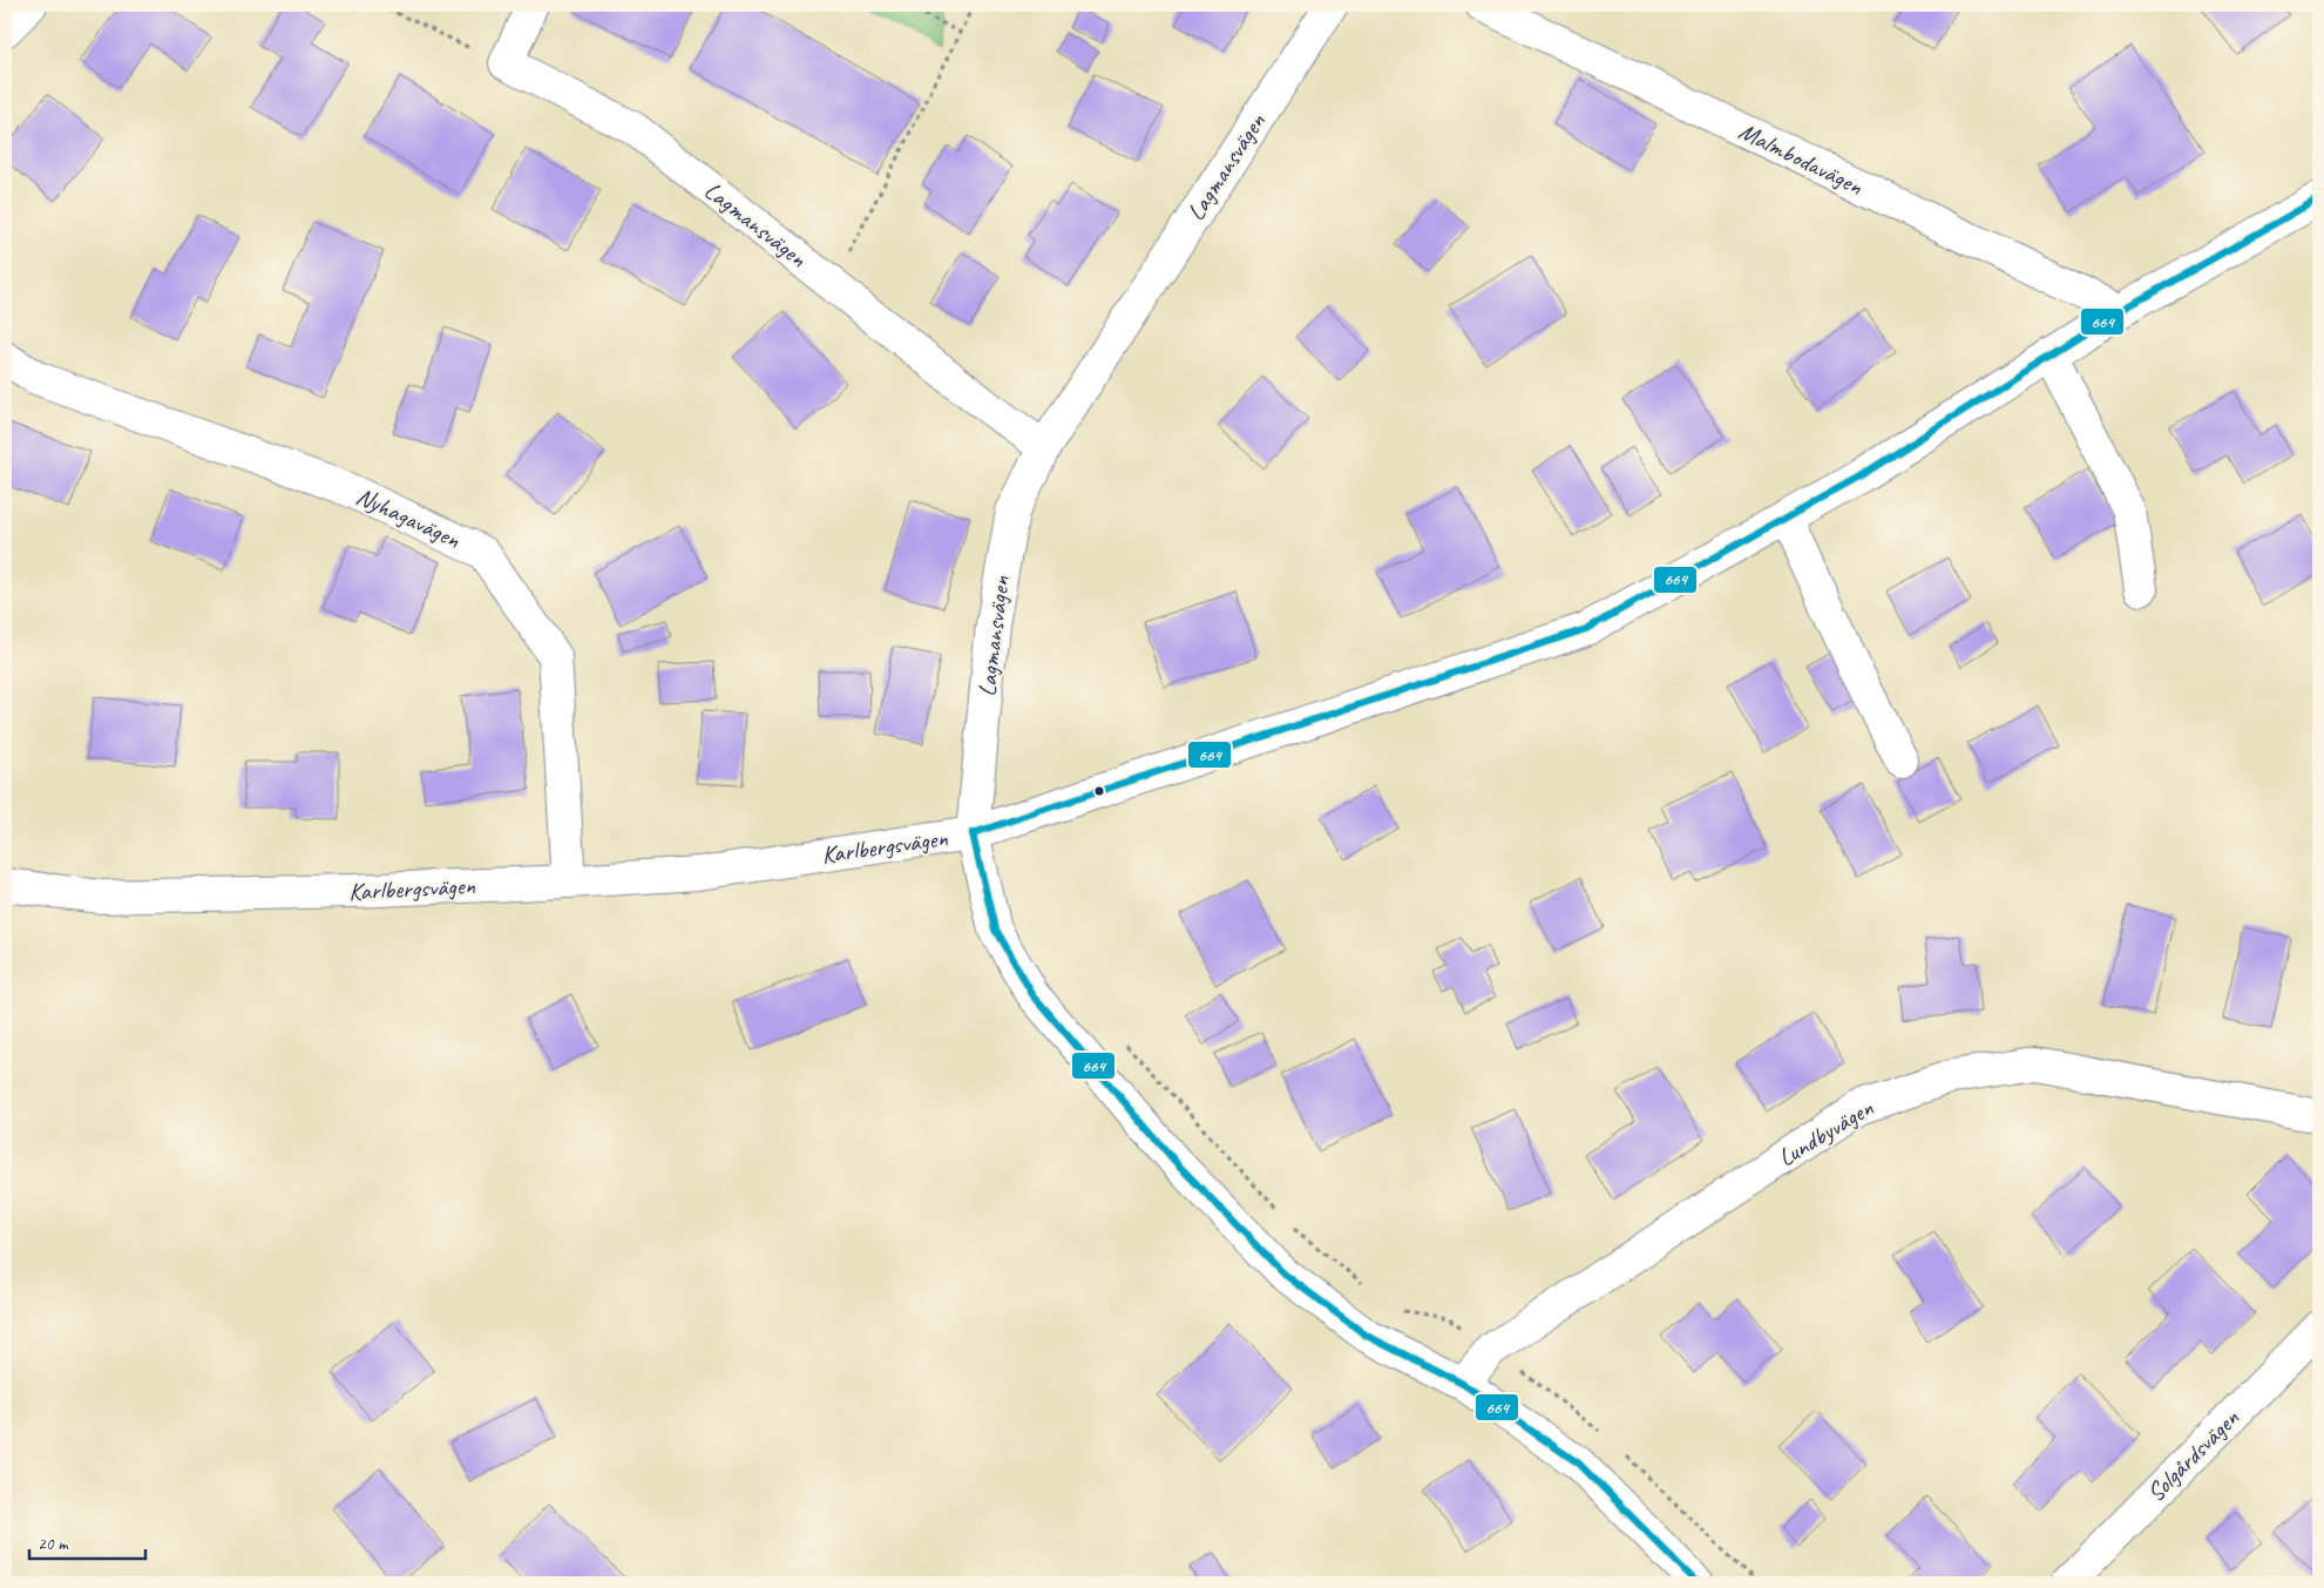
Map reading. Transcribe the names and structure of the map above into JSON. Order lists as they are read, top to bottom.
{
  "streets": {
    "street": [
      "Malmbodavägen",
      "Lagmansvägen",
      "Nyhagavägen",
      "Karlbergsvägen",
      "Lundbyvägen",
      "Solgårdsvägen"
    ]
  },
  "crossings": [
    ["Malmbodavägen", "Karlbergsvägen"],
    ["Lagmansvägen", "Karlbergsvägen"],
    ["Lagmansvägen", "Lundbyvägen"],
    ["Nyhagavägen", "Karlbergsvägen"]
  ],
  "lines": ["transit line 664"],
  "scale_bar": "20 m"
}
